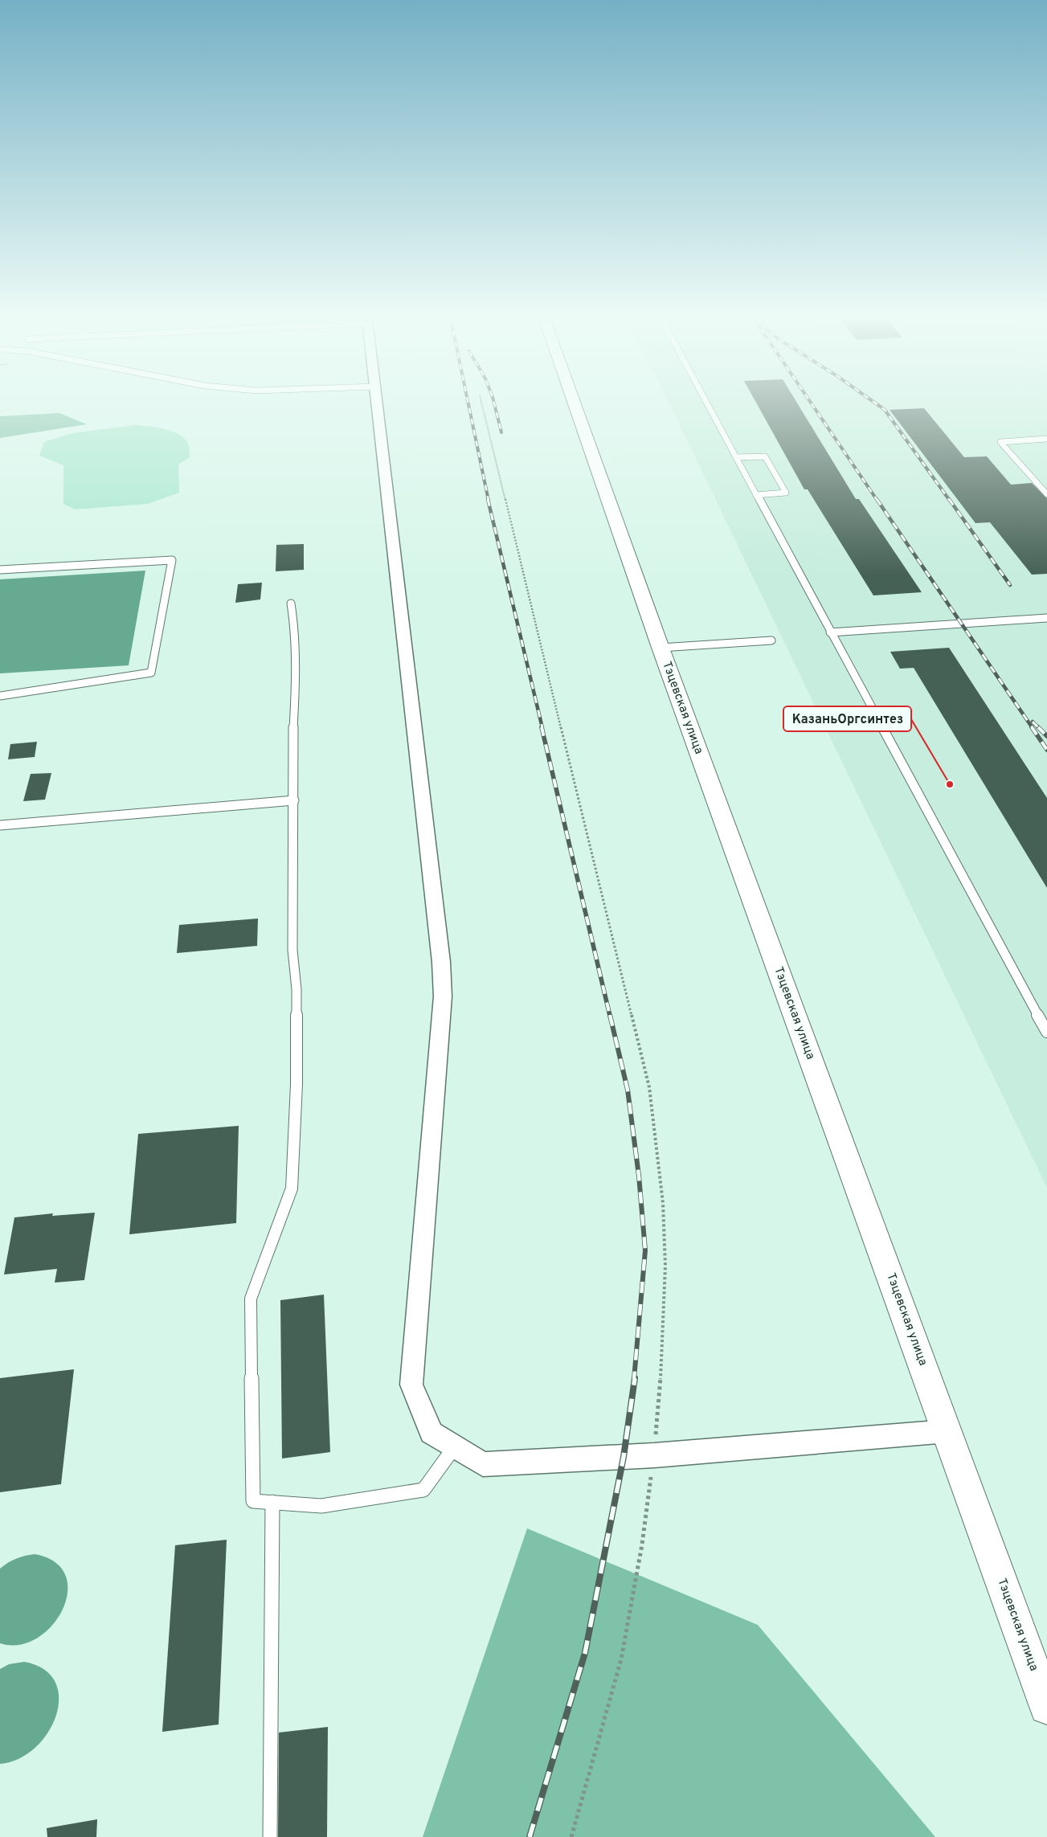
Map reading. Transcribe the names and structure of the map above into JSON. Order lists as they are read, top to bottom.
{
  "streets": {
    "street": ["Тэцевская улица"]
  },
  "places": ["КазаньОргсинтез"]
}
